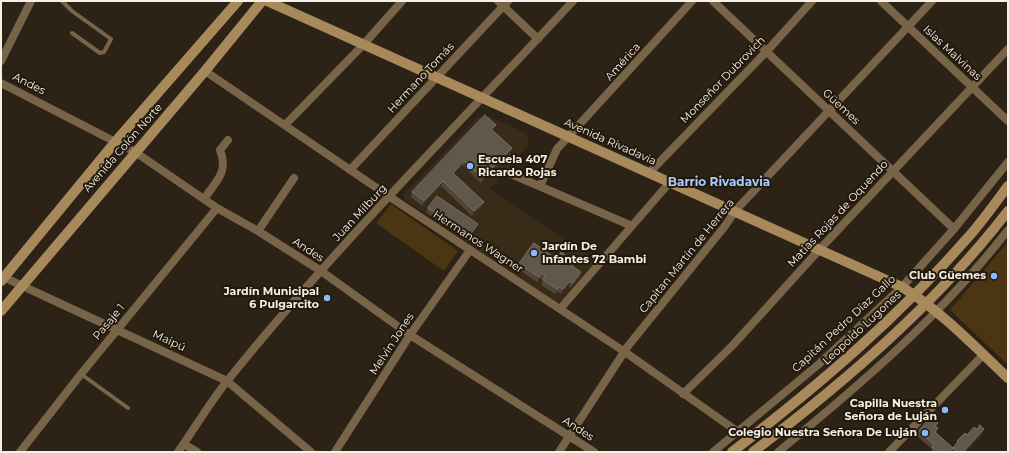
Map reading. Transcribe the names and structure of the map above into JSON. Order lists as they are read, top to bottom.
{
  "streets": {
    "main road": ["Avenida Rivadavia", "Avenida Colón Norte", "Leopoldo Lugones"],
    "street": [
      "Islas Malvinas",
      "América",
      "Hermano Tomás",
      "Monseñor Dubrovich",
      "Andes",
      "Güemes",
      "Juan Milburg",
      "Matias Rojas de Oquendo",
      "Hermanos Wagner",
      "Capitan Martín de Herrera",
      "Pasaje 1",
      "Capitán Pedro Díaz Gallo",
      "Maipú",
      "Melvin Jones"
    ]
  },
  "crossings": [
    ["Islas Malvinas", "Matias Rojas de Oquendo"],
    ["Islas Malvinas", "Capitan Martín de Herrera"],
    ["América", "Avenida Rivadavia"],
    ["Hermano Tomás", "Avenida Rivadavia"],
    ["Hermano Tomás", "Hermanos Wagner"],
    ["Monseñor Dubrovich", "Güemes"],
    ["Monseñor Dubrovich", "Avenida Rivadavia"],
    ["Andes", "Avenida Colón Norte"],
    ["Andes", "Juan Milburg"],
    ["Andes", "Capitan Martín de Herrera"],
    ["Andes", "Pasaje 1"],
    ["Andes", "Melvin Jones"],
    ["Güemes", "Matias Rojas de Oquendo"],
    ["Güemes", "Capitan Martín de Herrera"],
    ["Güemes", "Capitán Pedro Díaz Gallo"],
    ["Avenida Rivadavia", "Juan Milburg"],
    ["Avenida Rivadavia", "Matias Rojas de Oquendo"],
    ["Avenida Rivadavia", "Capitan Martín de Herrera"],
    ["Avenida Rivadavia", "Capitán Pedro Díaz Gallo"],
    ["Avenida Rivadavia", "Leopoldo Lugones"],
    ["Avenida Colón Norte", "Hermanos Wagner"],
    ["Avenida Colón Norte", "Maipú"],
    ["Juan Milburg", "Hermanos Wagner"],
    ["Juan Milburg", "Maipú"],
    ["Matias Rojas de Oquendo", "Hermanos Wagner"],
    ["Hermanos Wagner", "Capitan Martín de Herrera"],
    ["Hermanos Wagner", "Capitán Pedro Díaz Gallo"],
    ["Hermanos Wagner", "Melvin Jones"],
    ["Pasaje 1", "Maipú"]
  ],
  "districts": ["Barrio Rivadavia"],
  "places": [
    "Escuela 407 Ricardo Rojas",
    "Jardín De Infantes 72 Bambi",
    "Club Güemes",
    "Jardín Municipal 6 Pulgarcito",
    "Capilla Nuestra Señora de Luján",
    "Colegio Nuestra Señora De Luján"
  ]
}
